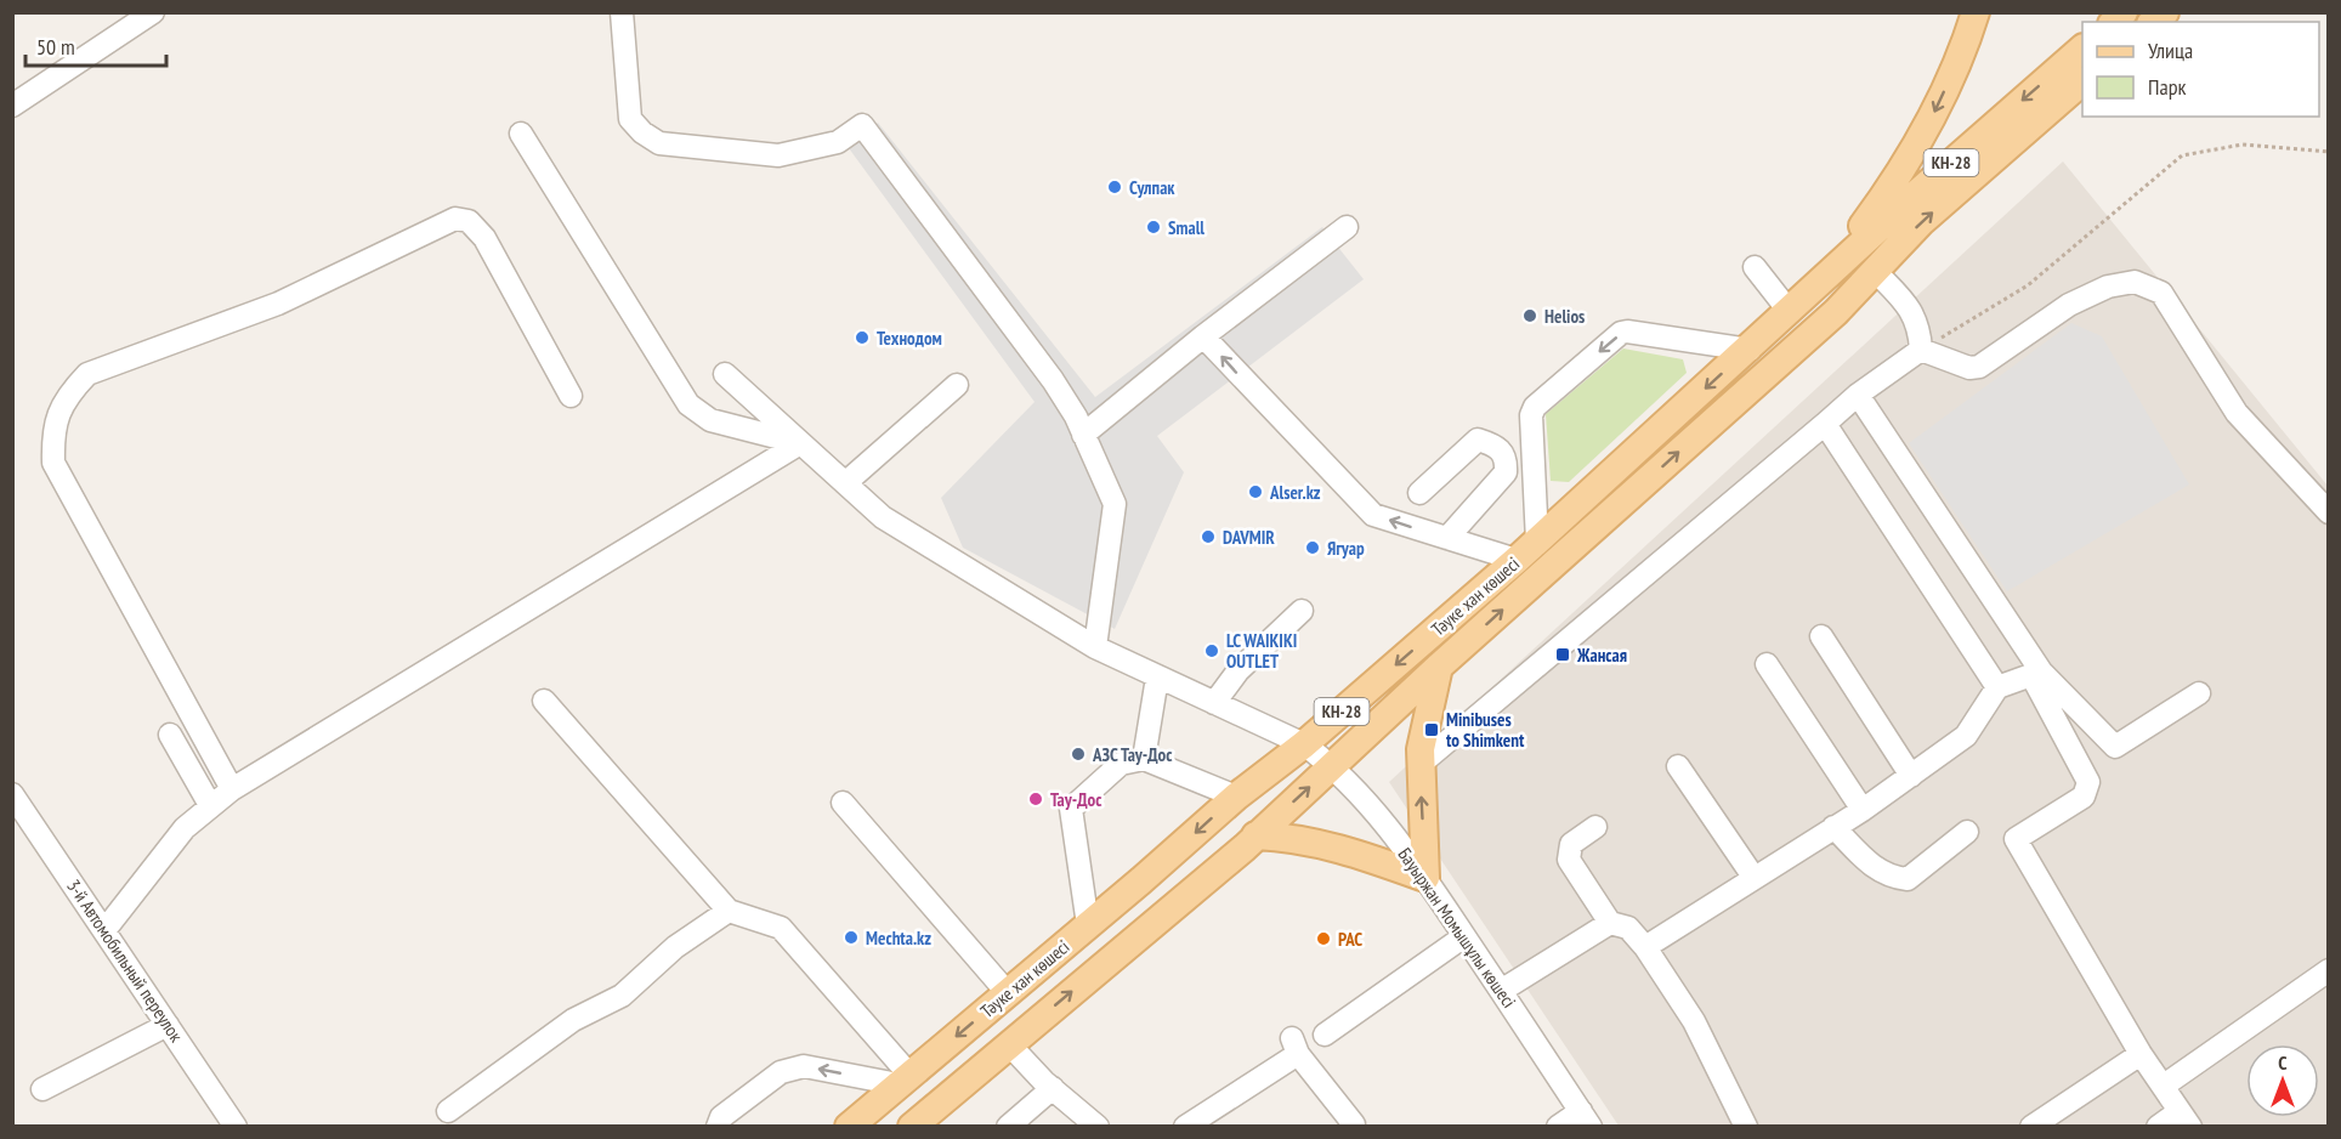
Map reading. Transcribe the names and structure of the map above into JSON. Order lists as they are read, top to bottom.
{
  "streets": {
    "main road": ["КН-28", "Тәуке хан көшесі"],
    "street": ["Бауыржан Момышұлы көшесі", "3-й Автомобильный переулок"]
  },
  "crossings": [
    ["Тәуке хан көшесі", "Бауыржан Момышұлы көшесі"]
  ],
  "places": {
    "other": [
      "Сулпак",
      "Small",
      "Helios",
      "Технодом",
      "Alser.kz",
      "DAVMIR",
      "Ягуар",
      "LC WAIKIKI OUTLET",
      "АЗС Тау-Дос",
      "Тау-Дос",
      "Mechta.kz",
      "РАС"
    ],
    "transit": ["Жансая", "Minibuses to Shimkent"]
  },
  "legend": ["Улица", "Парк"],
  "scale_bar": "50 m",
  "north": "top"
}
